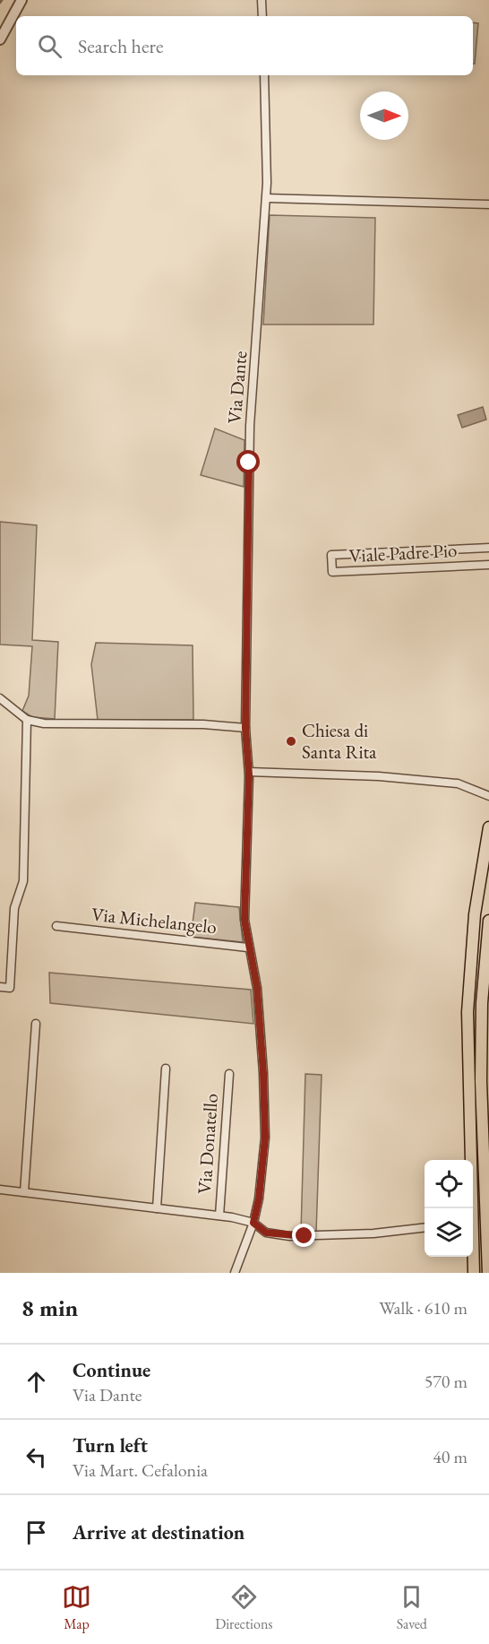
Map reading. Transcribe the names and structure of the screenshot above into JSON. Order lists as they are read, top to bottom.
{
  "streets": {
    "street": [
      "Via Dante",
      "Viale Padre Pio",
      "Via Michelangelo",
      "Via Donatello"
    ]
  },
  "crossings": [
    ["Via Dante", "Via Michelangelo"]
  ],
  "places": ["Chiesa di Santa Rita"],
  "north": "right",
  "page": {
    "search": "Search here",
    "heading": ["8 min", "Walk · 610 m"],
    "list": [
      ["Continue", "Via Dante", "570 m"],
      ["Turn left", "Via Mart. Cefalonia", "40 m"],
      "Arrive at destination"
    ],
    "nav": ["Map", "Directions", "Saved"]
  }
}
